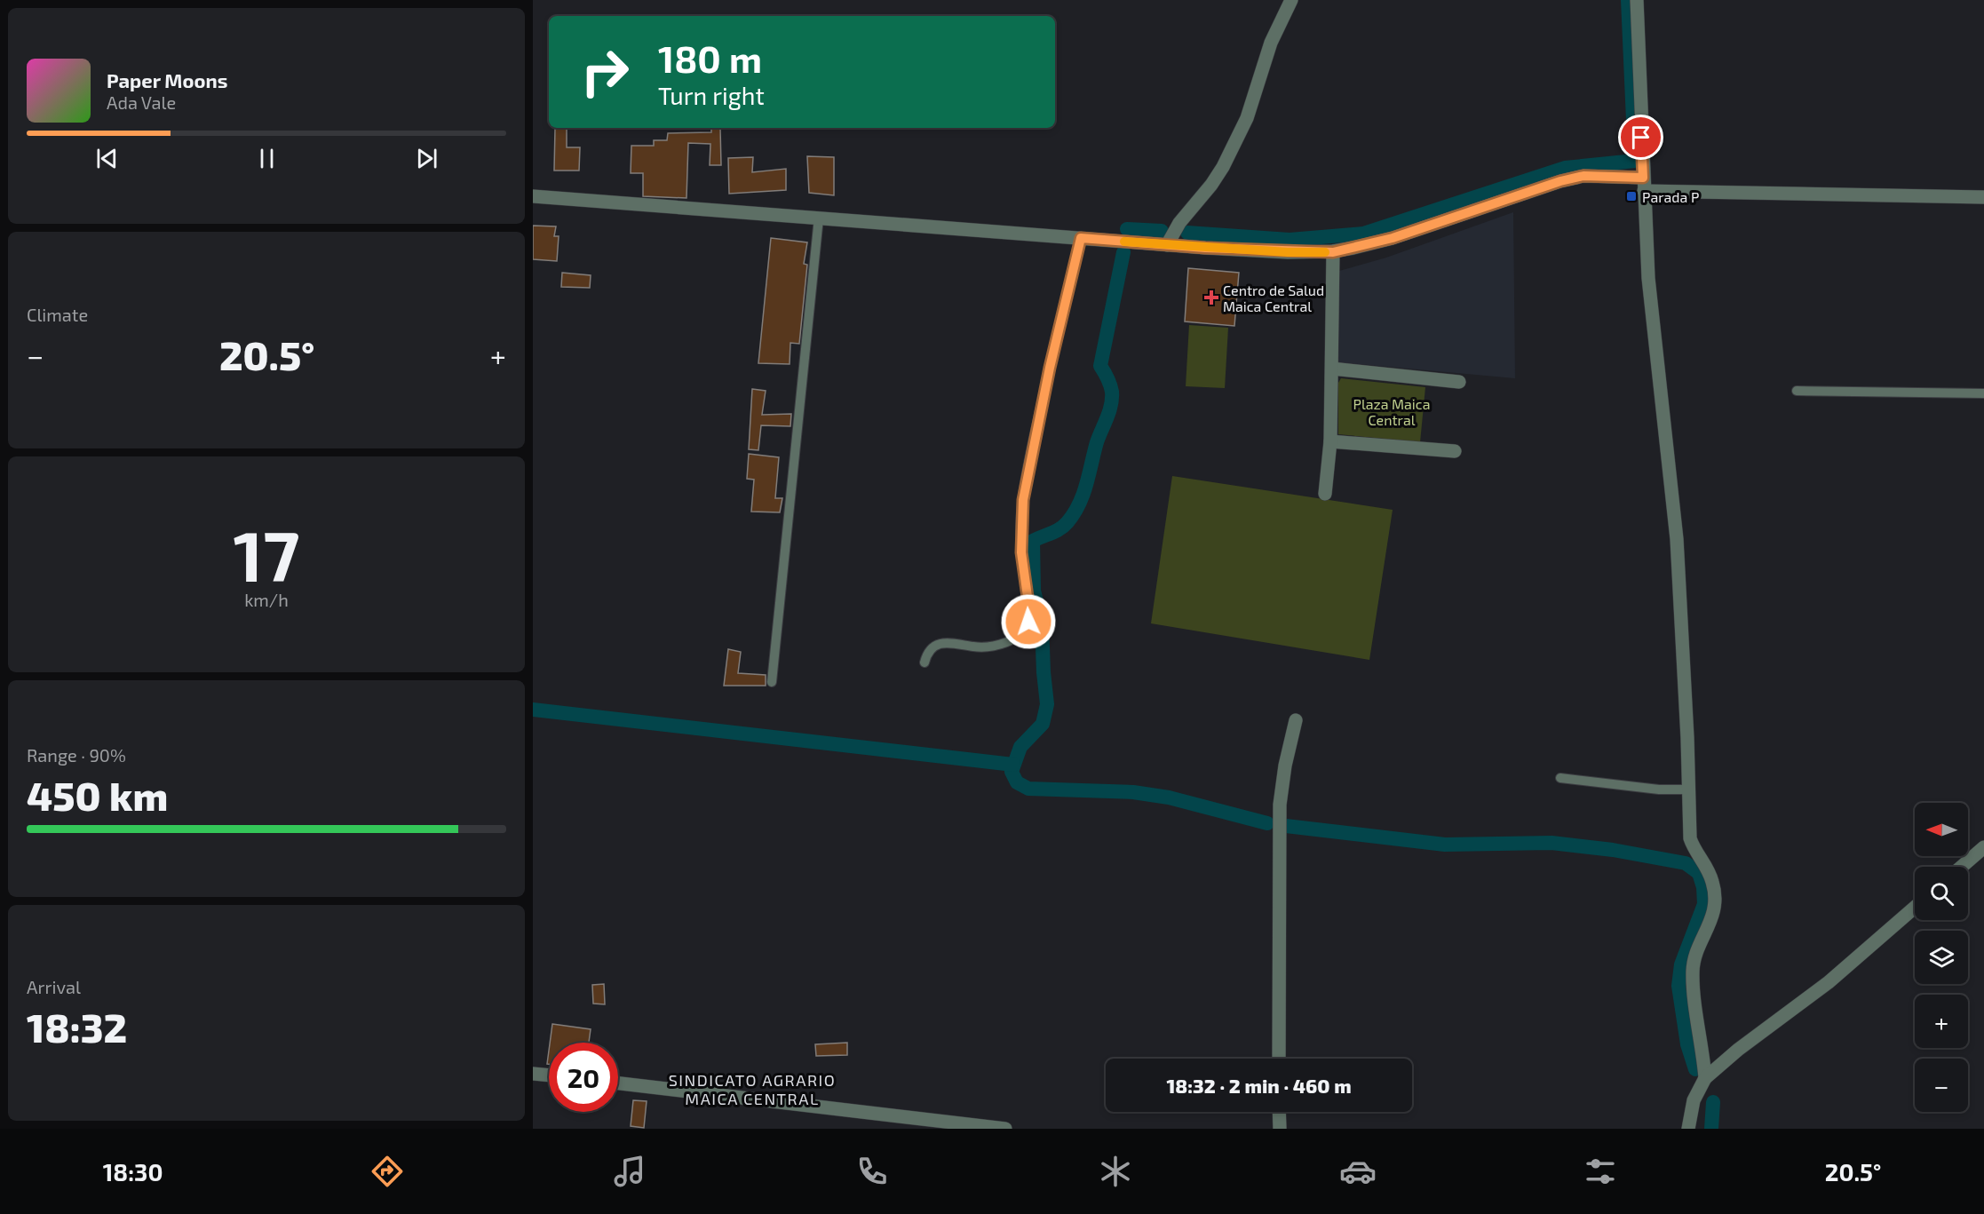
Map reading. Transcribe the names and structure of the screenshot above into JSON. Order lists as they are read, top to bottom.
{
  "districts": ["SINDICATO AGRARIO MAICA CENTRAL"],
  "parks": ["Plaza Maica Central"],
  "places": {
    "transit": ["Parada P"],
    "health": ["Centro de Salud Maica Central"]
  },
  "north": "left",
  "page": {
    "turn": ["180 m", "Turn right"],
    "song": ["Paper Moons", "Ada Vale"],
    "tile": [
      "Climate",
      ["17", "km/h"],
      ["Range · 90%", "450 km"],
      ["Arrival", "18:32"]
    ],
    "heat": ["−", "20.5°", "+"],
    "map_buttons": ["+", "−"],
    "limit": "20",
    "trip": "18:32 · 2 min · 460 m",
    "tabs": ["18:30", "20.5°"]
  }
}
